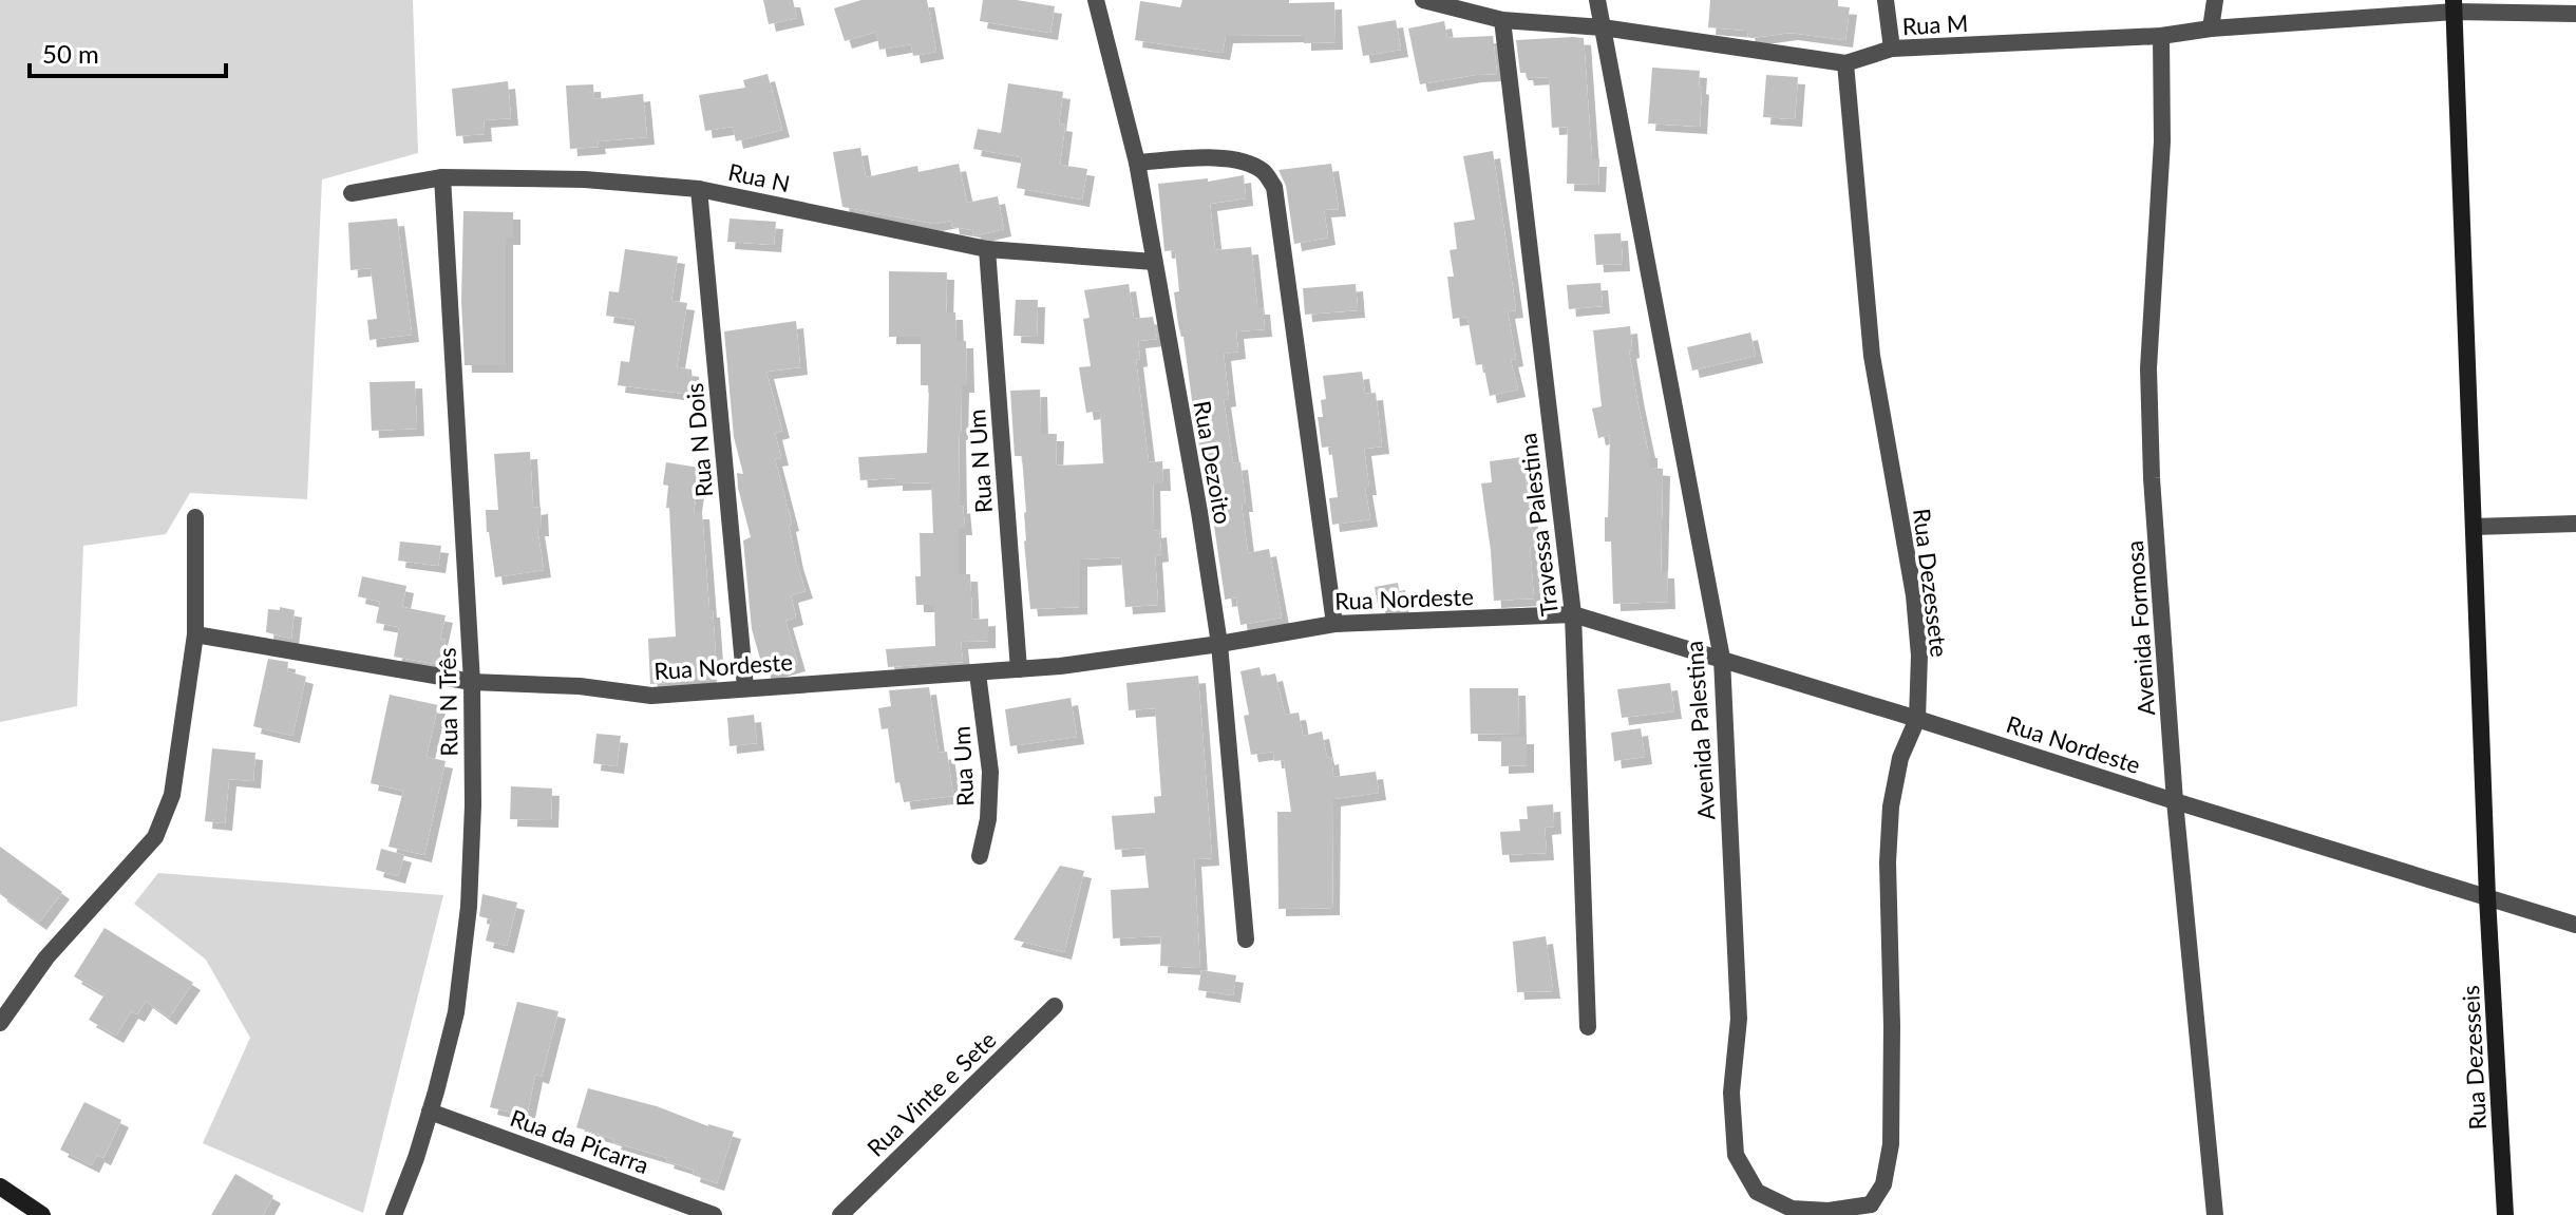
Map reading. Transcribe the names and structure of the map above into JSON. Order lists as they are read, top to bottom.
{
  "streets": {
    "main road": ["Rua Dezesseis"],
    "street": [
      "Rua M",
      "Rua N",
      "Rua N Dois",
      "Rua N Um",
      "Rua Dezoito",
      "Travessa Palestina",
      "Rua Dezessete",
      "Rua Nordeste",
      "Avenida Formosa",
      "Rua N Três",
      "Avenida Palestina",
      "Rua Um",
      "Rua Vinte e Sete",
      "Rua da Picarra"
    ]
  },
  "crossings": [
    ["Rua M", "Travessa Palestina"],
    ["Rua M", "Rua Dezessete"],
    ["Rua M", "Avenida Formosa"],
    ["Rua M", "Avenida Palestina"],
    ["Rua N", "Rua N Dois"],
    ["Rua N", "Rua N Um"],
    ["Rua N", "Rua Dezoito"],
    ["Rua N", "Rua N Três"],
    ["Rua N Dois", "Rua Nordeste"],
    ["Rua N Um", "Rua Nordeste"],
    ["Rua Dezoito", "Rua Nordeste"],
    ["Travessa Palestina", "Rua Nordeste"],
    ["Rua Dezessete", "Rua Nordeste"],
    ["Rua Dezessete", "Avenida Palestina"],
    ["Rua Nordeste", "Avenida Formosa"],
    ["Rua Nordeste", "Rua N Três"],
    ["Rua Nordeste", "Avenida Palestina"],
    ["Rua Nordeste", "Rua Um"],
    ["Rua Nordeste", "Rua Dezesseis"],
    ["Rua N Três", "Rua da Picarra"]
  ],
  "scale_bar": "50 m"
}
